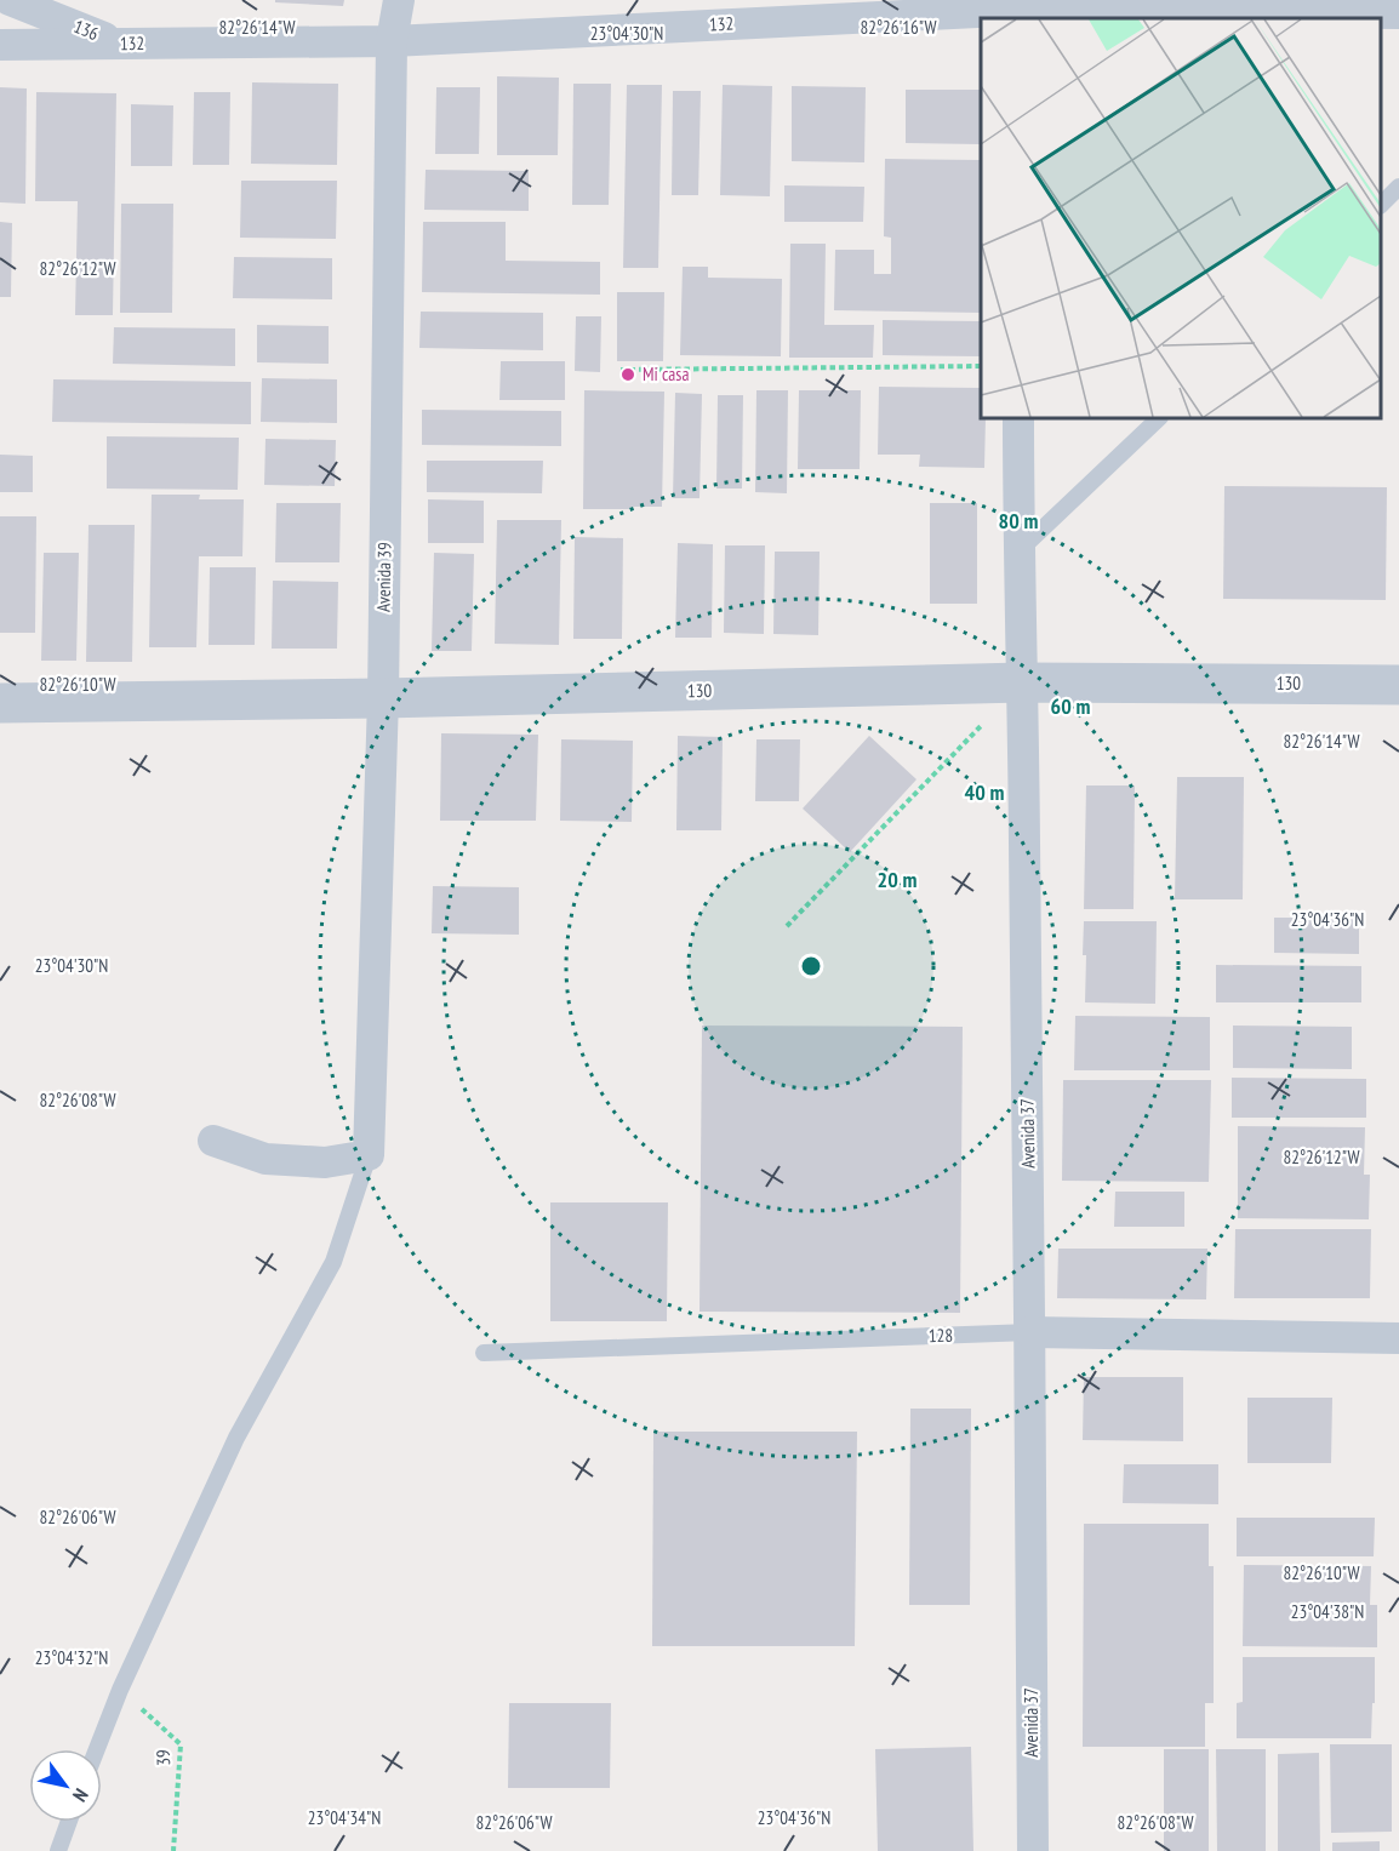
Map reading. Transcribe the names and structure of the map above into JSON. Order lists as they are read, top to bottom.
{
  "streets": {
    "street": [
      "132",
      "136",
      "Avenida 39",
      "130",
      "Avenida 37",
      "128"
    ],
    "path": ["39"]
  },
  "crossings": [
    ["132", "136"],
    ["132", "Avenida 39"],
    ["Avenida 39", "130"],
    ["130", "Avenida 37"],
    ["Avenida 37", "128"]
  ],
  "places": ["Mi casa"],
  "north": "bottom right",
  "coordinates": [
    "82°26'14\"W",
    "82°26'16\"W",
    "23°04'30\"N",
    "82°26'12\"W",
    "82°26'10\"W",
    "23°04'36\"N",
    "82°26'08\"W",
    "82°26'06\"W",
    "23°04'38\"N",
    "23°04'32\"N",
    "23°04'34\"N"
  ],
  "rings": [
    "80 m",
    "60 m",
    "40 m",
    "20 m"
  ]
}
